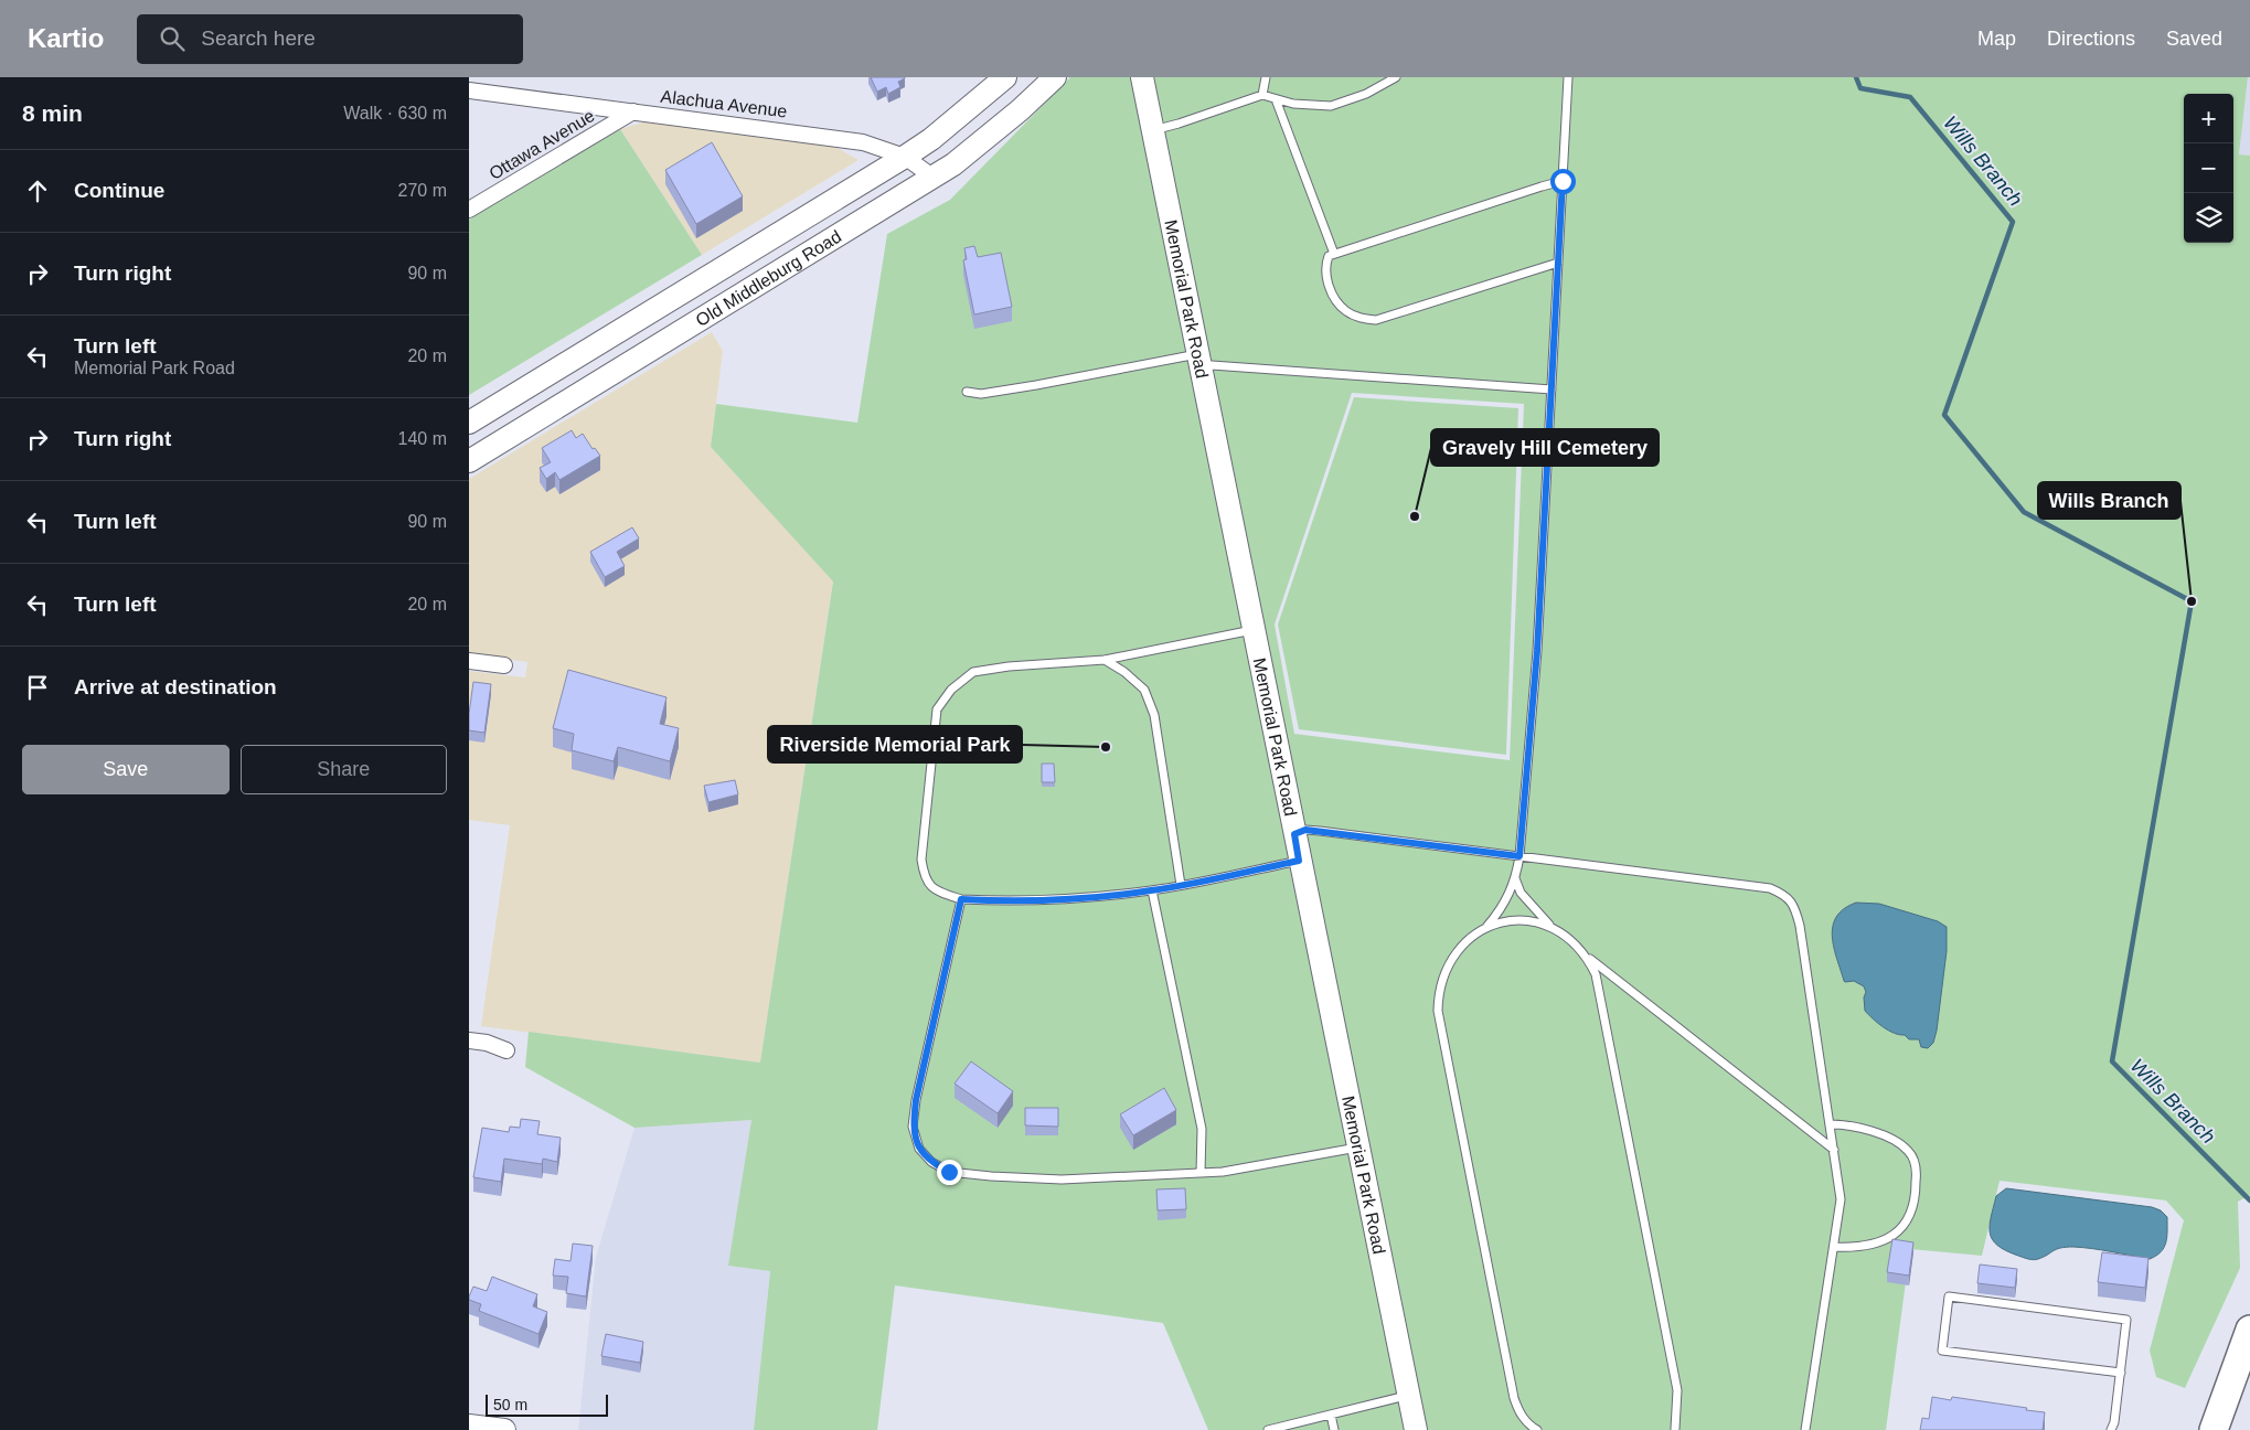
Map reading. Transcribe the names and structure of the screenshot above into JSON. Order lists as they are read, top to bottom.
{
  "streets": {
    "street": [
      "Alachua Avenue",
      "Ottawa Avenue",
      "Old Middleburg Road",
      "Memorial Park Road"
    ]
  },
  "crossings": [
    ["Alachua Avenue", "Ottawa Avenue"],
    ["Alachua Avenue", "Old Middleburg Road"]
  ],
  "water": ["Wills Branch"],
  "places": ["Gravely Hill Cemetery", "Wills Branch", "Riverside Memorial Park"],
  "scale_bar": "50 m",
  "page": {
    "header": "Kartio",
    "search": "Search here",
    "nav": ["Map", "Directions", "Saved"],
    "heading": ["8 min", "Walk · 630 m"],
    "map_buttons": ["+", "−"],
    "list": [
      ["Continue", "270 m"],
      ["Turn right", "90 m"],
      ["Turn left", "Memorial Park Road", "20 m"],
      ["Turn right", "140 m"],
      ["Turn left", "90 m"],
      ["Turn left", "20 m"],
      "Arrive at destination"
    ],
    "buttons": ["Save", "Share"],
    "scale": "50 m"
  }
}
